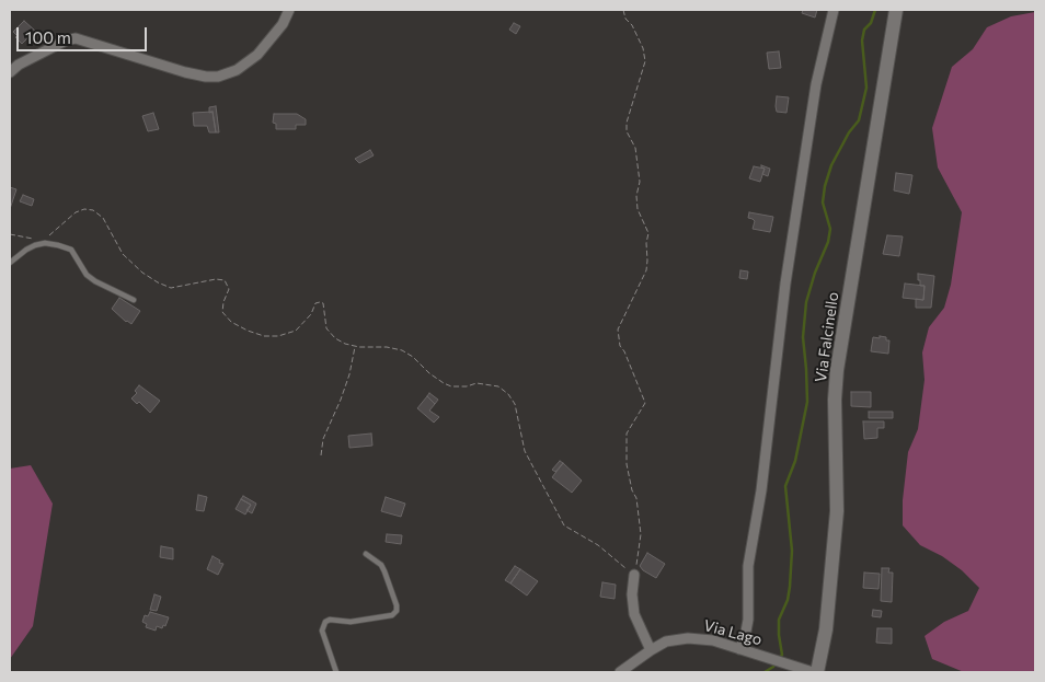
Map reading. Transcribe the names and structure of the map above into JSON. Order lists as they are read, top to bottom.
{
  "streets": {
    "street": ["Via Falcinello", "Via Lago"]
  },
  "crossings": [
    ["Via Falcinello", "Via Lago"]
  ],
  "scale_bar": "100 m"
}
